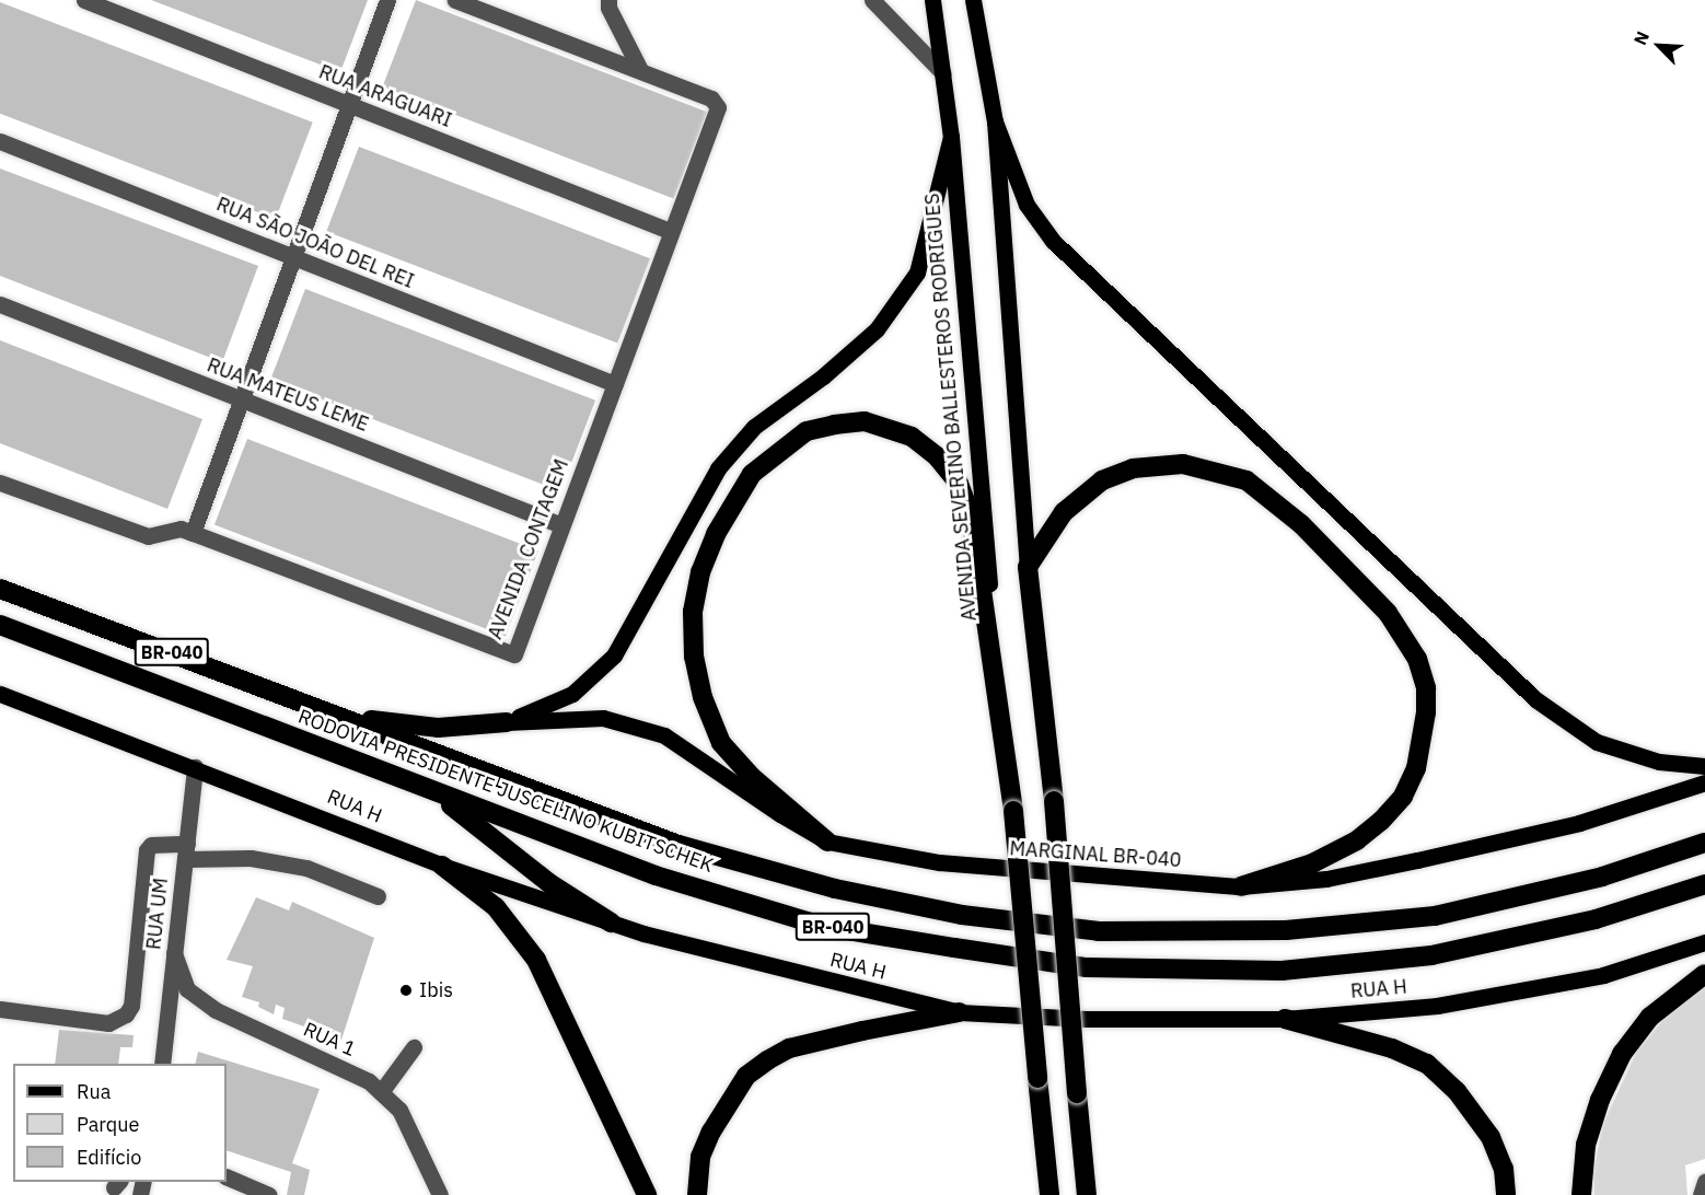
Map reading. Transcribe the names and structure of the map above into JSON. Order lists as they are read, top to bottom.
{
  "streets": {
    "highway": ["AVENIDA SEVERINO BALLESTEROS RODRIGUES", "BR-040", "RODOVIA PRESIDENTE JUSCELINO KUBITSCHEK"],
    "main road": ["RUA H", "MARGINAL BR-040"],
    "lane": [
      "RUA ARAGUARI",
      "RUA SÃO JOÃO DEL REI",
      "RUA MATEUS LEME",
      "AVENIDA CONTAGEM",
      "RUA UM",
      "RUA 1"
    ]
  },
  "crossings": [
    ["RUA ARAGUARI", "AVENIDA CONTAGEM"],
    ["RUA SÃO JOÃO DEL REI", "AVENIDA CONTAGEM"],
    ["RUA MATEUS LEME", "AVENIDA CONTAGEM"],
    ["RUA H", "RUA UM"],
    ["RUA UM", "RUA 1"]
  ],
  "places": ["Ibis"],
  "legend": ["Rua", "Parque", "Edifício"],
  "north": "top left"
}
